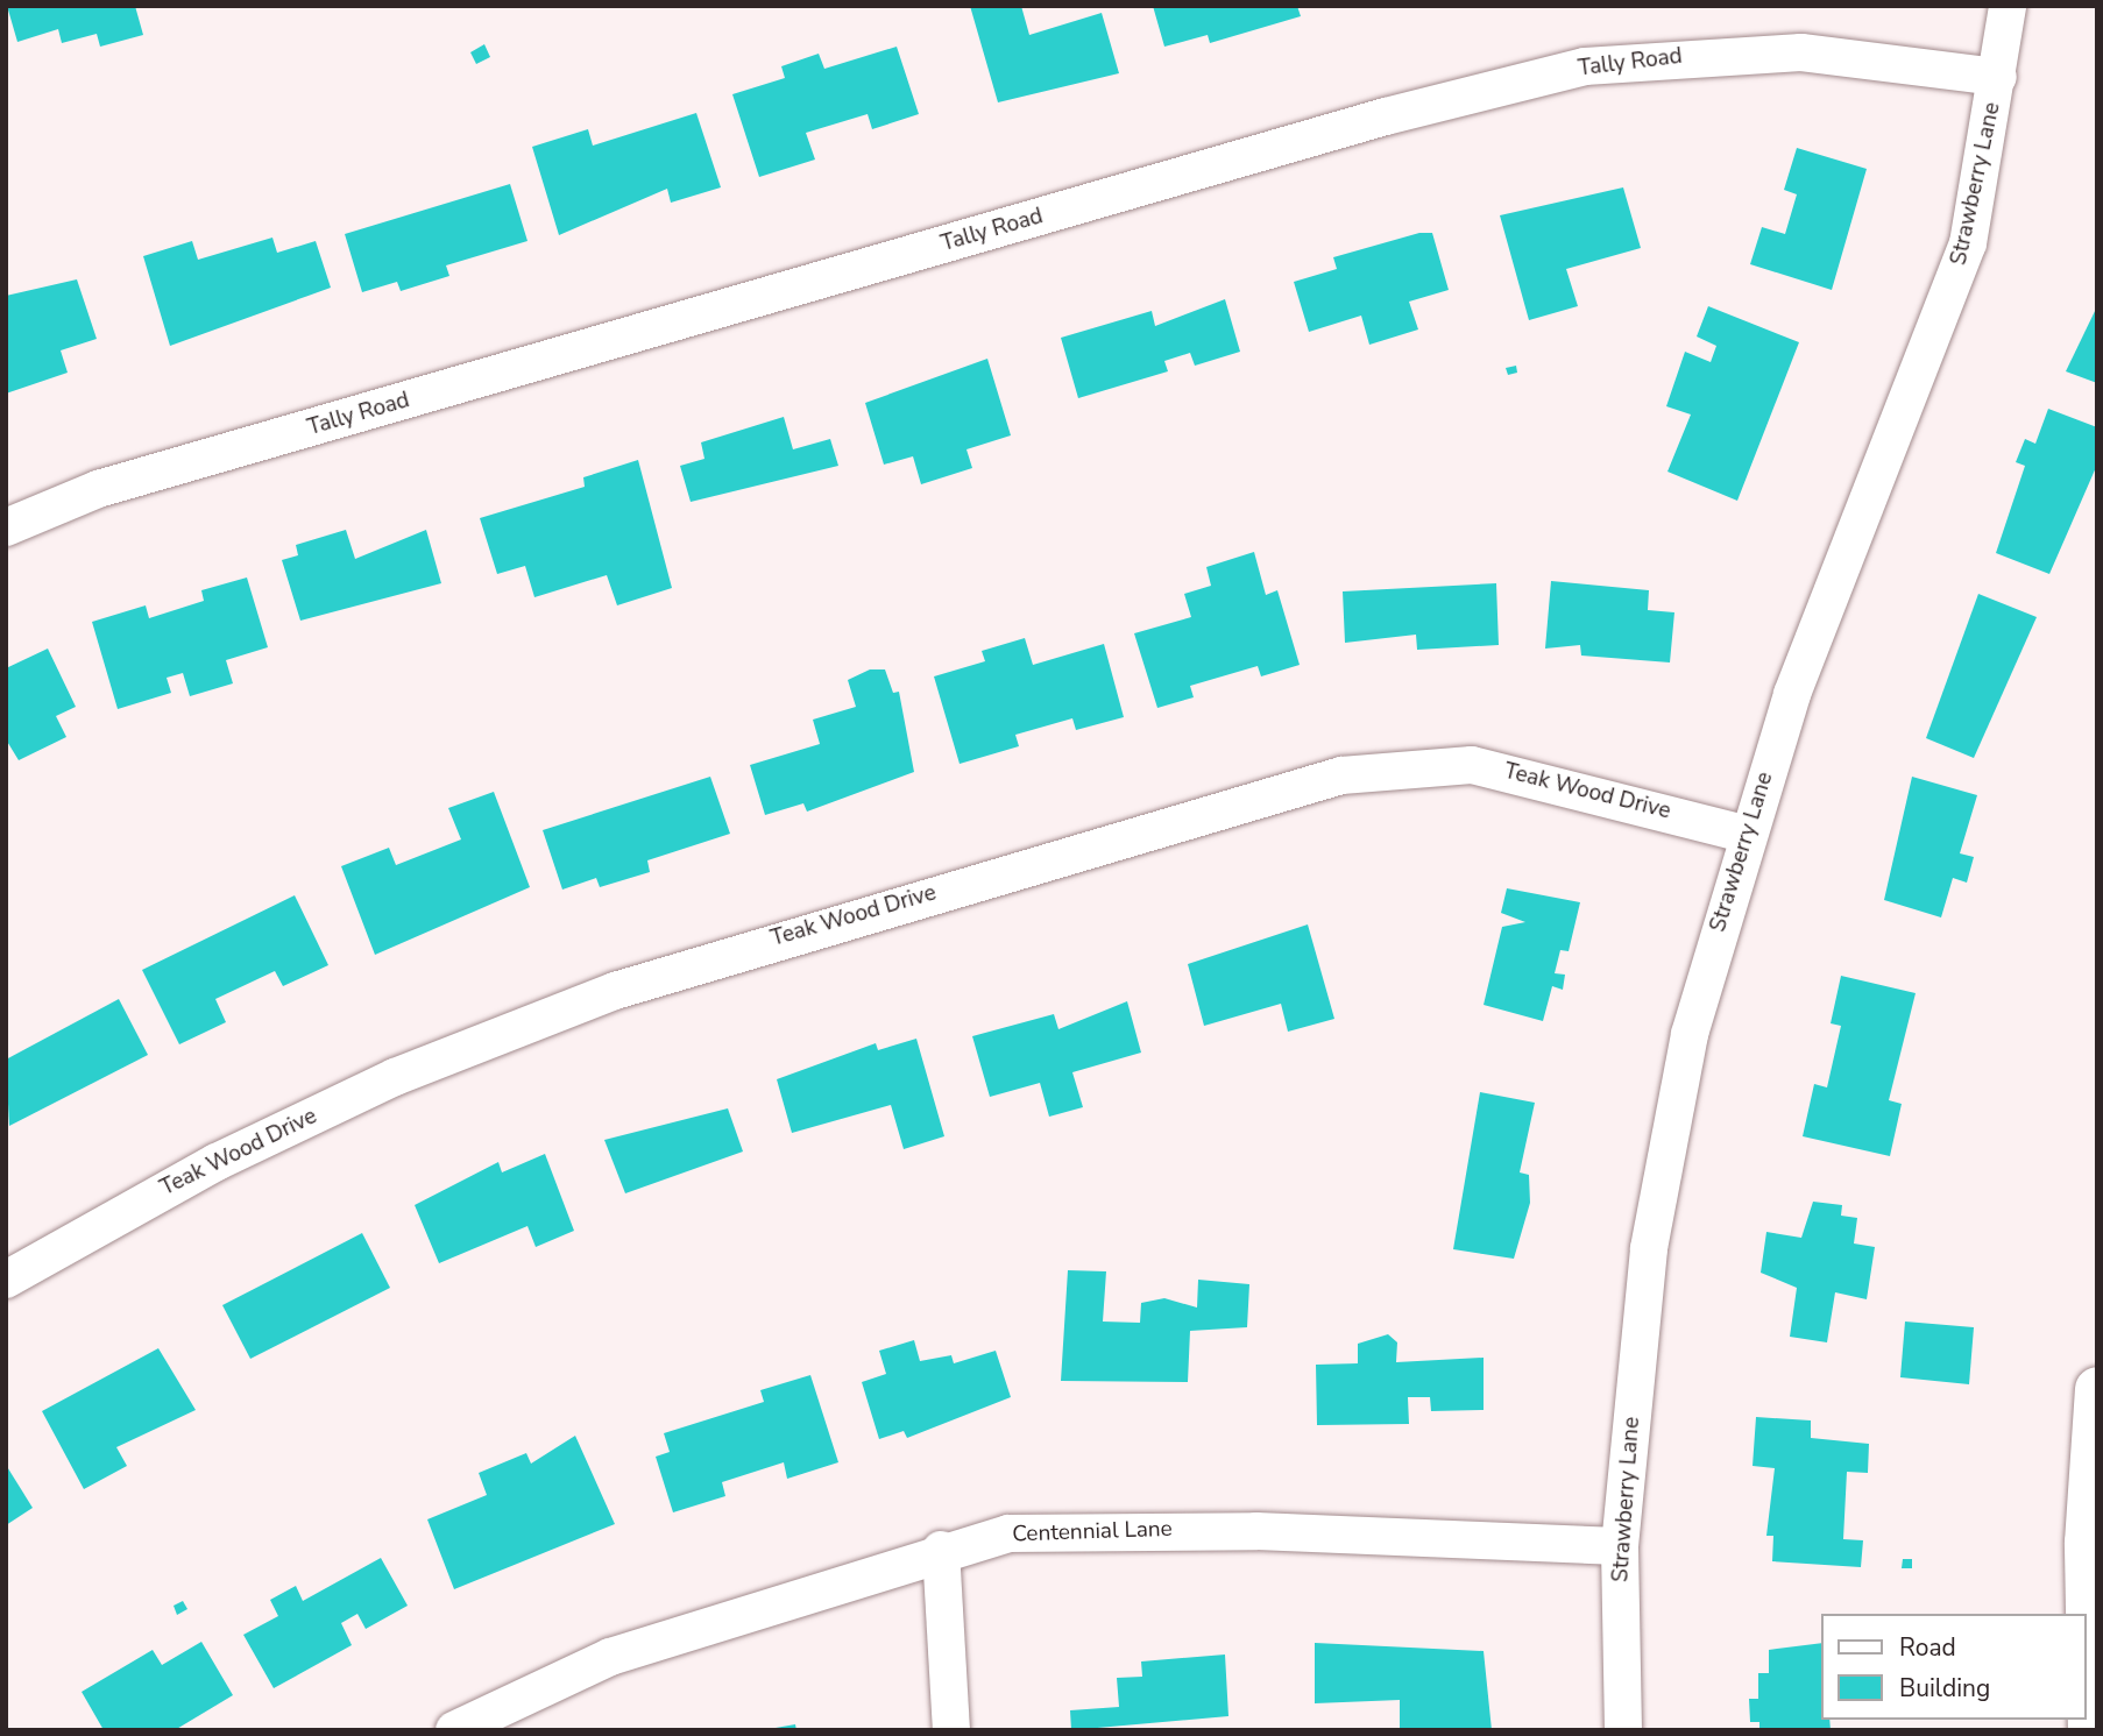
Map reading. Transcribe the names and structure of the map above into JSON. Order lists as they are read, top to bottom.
{
  "streets": {
    "street": [
      "Tally Road",
      "Strawberry Lane",
      "Teak Wood Drive",
      "Centennial Lane"
    ]
  },
  "crossings": [
    ["Tally Road", "Strawberry Lane"],
    ["Strawberry Lane", "Teak Wood Drive"],
    ["Strawberry Lane", "Centennial Lane"]
  ],
  "legend": ["Road", "Building"]
}
